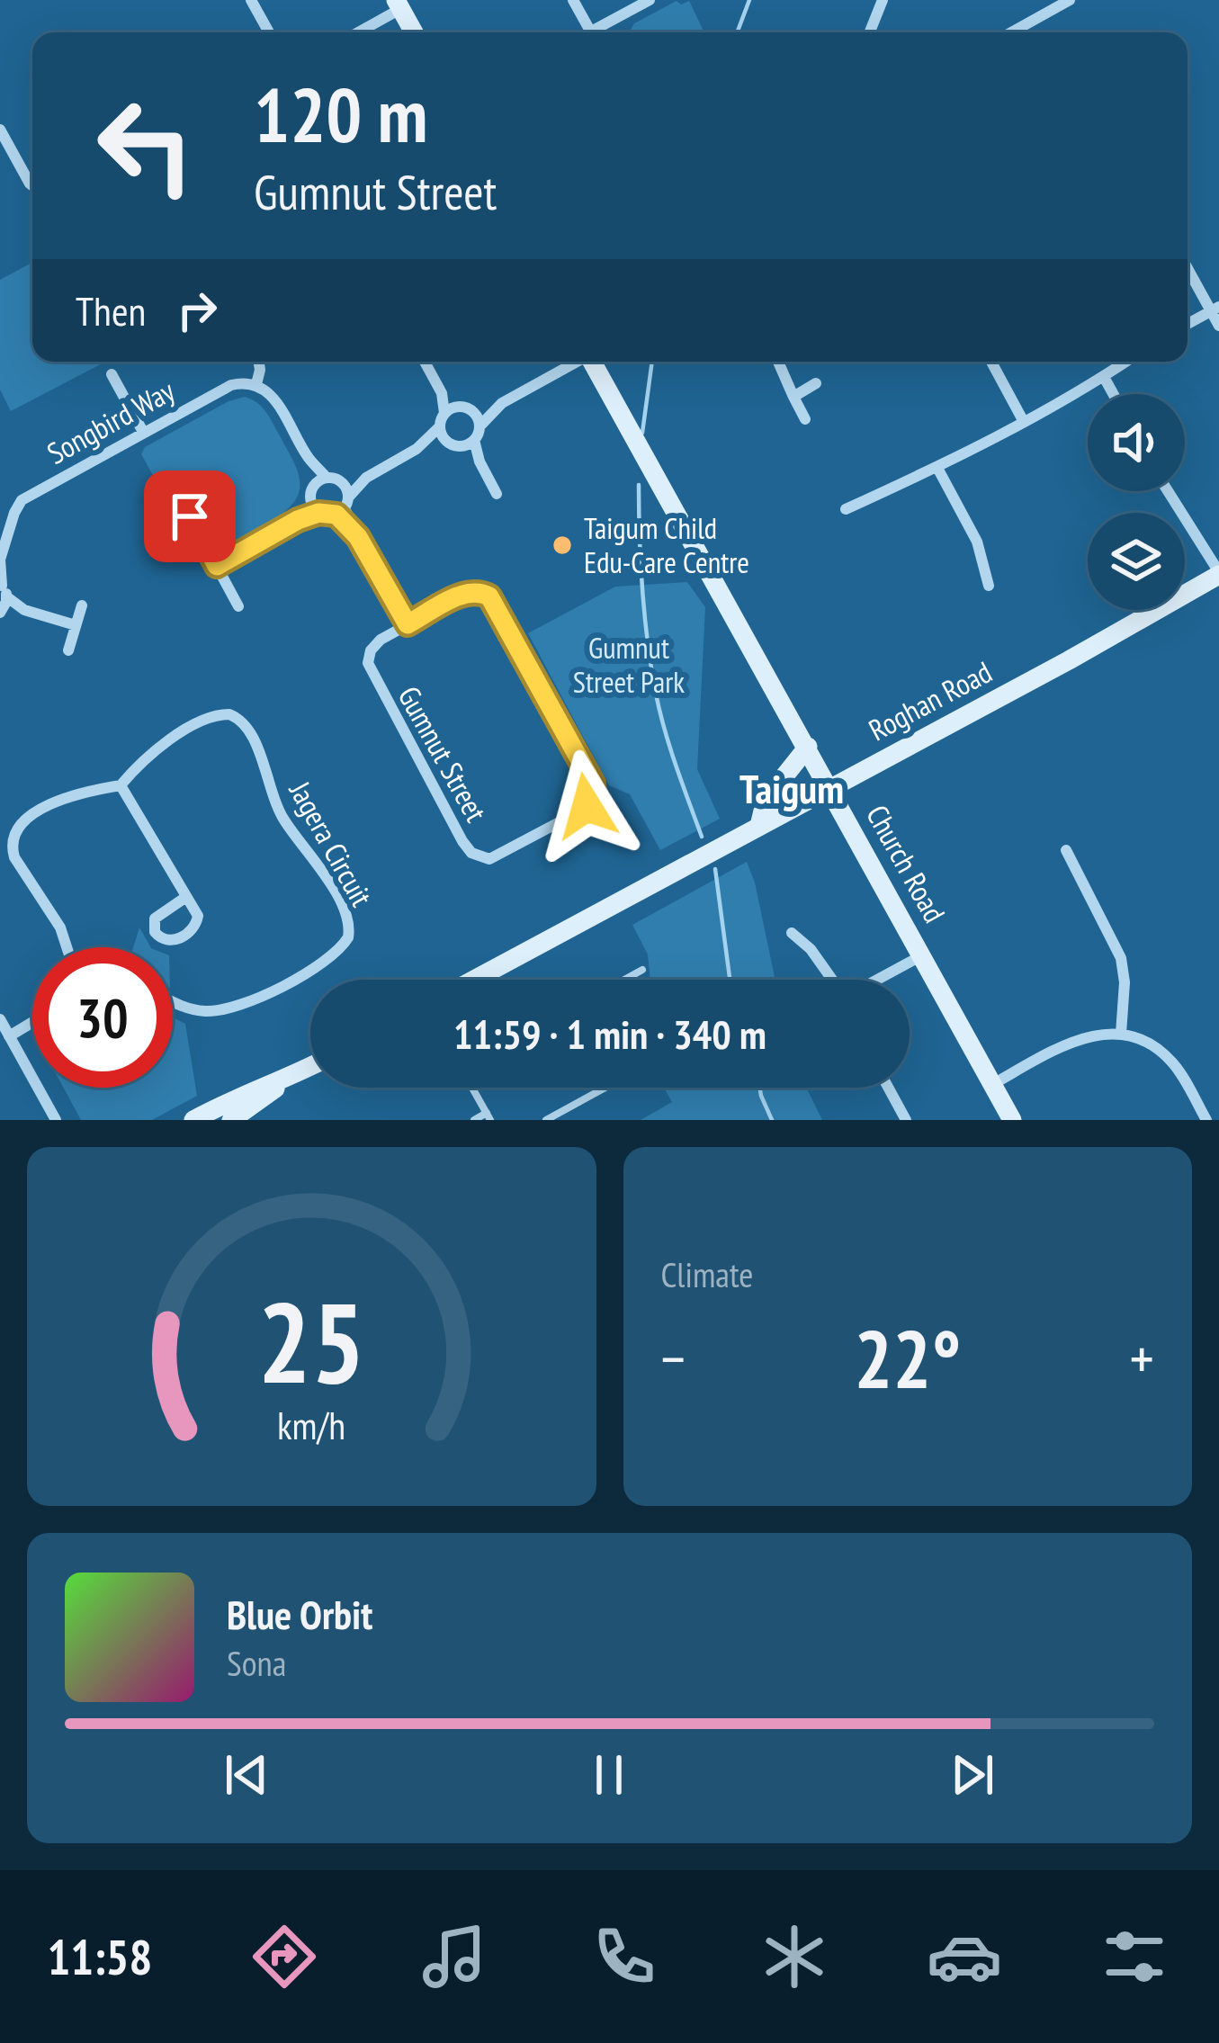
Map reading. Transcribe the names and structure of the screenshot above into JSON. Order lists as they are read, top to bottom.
{
  "streets": {
    "main road": ["Roghan Road", "Church Road"],
    "street": ["Songbird Way", "Gumnut Street", "Jagera Circuit"]
  },
  "crossings": [
    ["Roghan Road", "Church Road"]
  ],
  "districts": ["Taigum"],
  "parks": ["Gumnut Street Park"],
  "places": ["Taigum Child Edu-Care Centre"],
  "page": {
    "turn": ["120 m", "Gumnut Street"],
    "then": "Then",
    "limit": "30",
    "trip": "11:59 · 1 min · 340 m",
    "tile": "Climate",
    "heat": ["−", "22°", "+"],
    "song": ["Blue Orbit", "Sona"],
    "tabs": "11:58",
    "gauge": ["25", "km/h"]
  }
}
